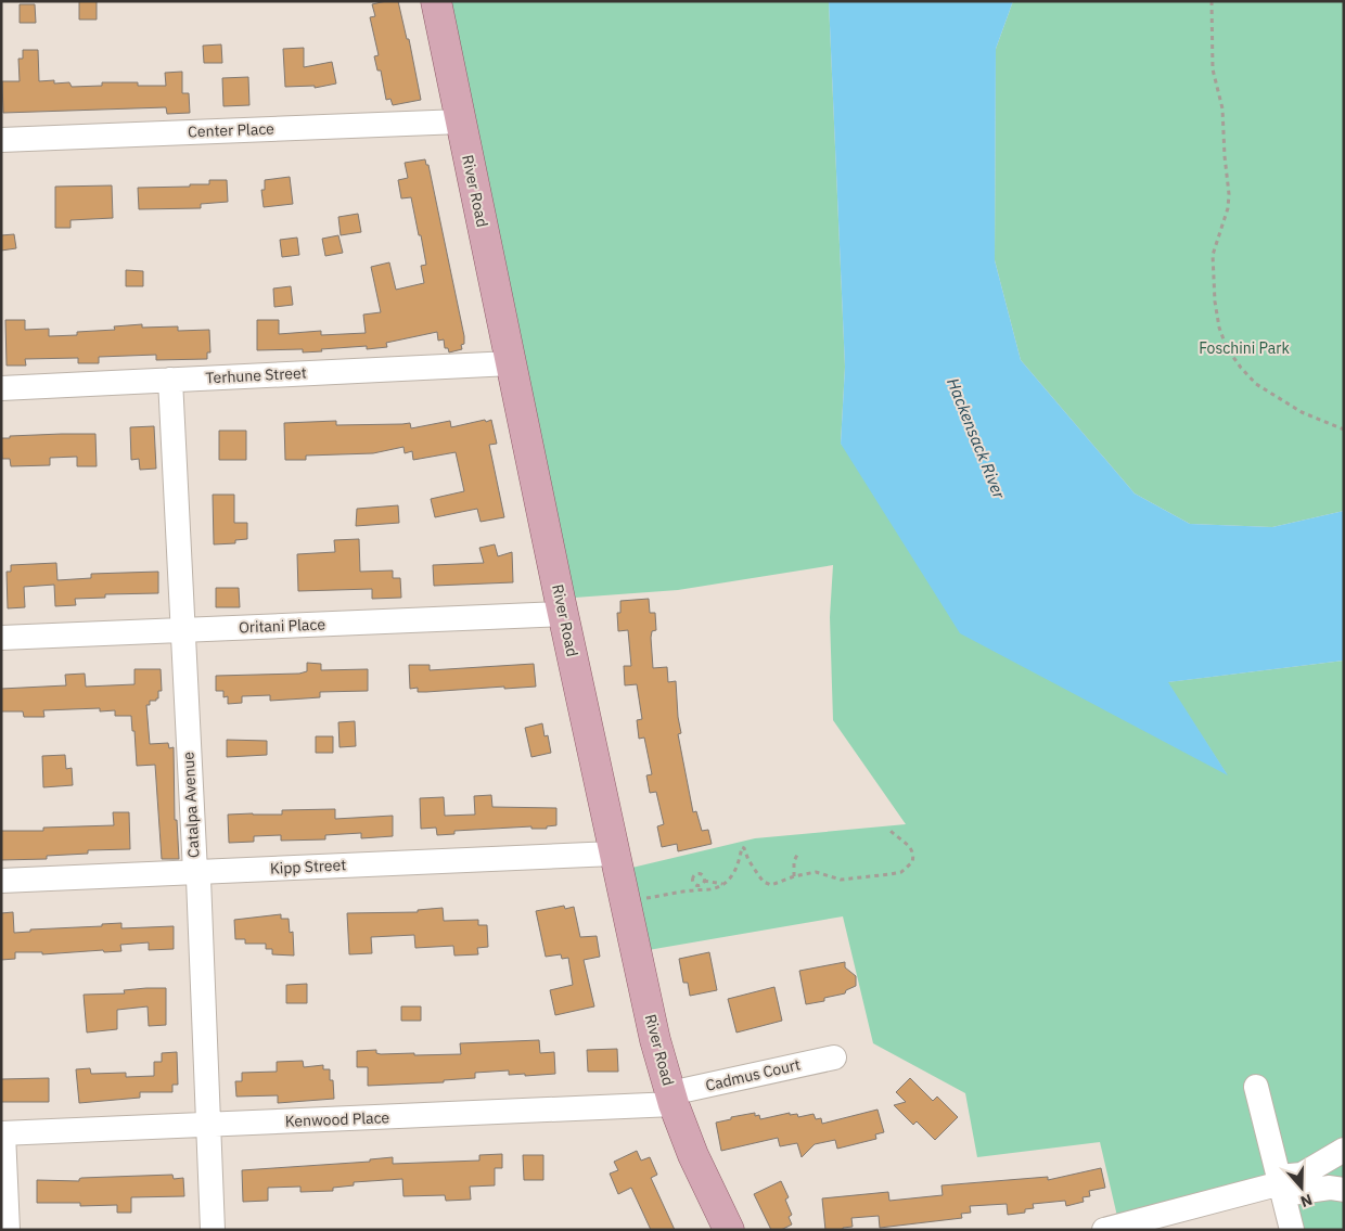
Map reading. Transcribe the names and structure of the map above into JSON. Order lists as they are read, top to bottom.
{
  "streets": {
    "main road": ["River Road"],
    "street": [
      "Center Place",
      "Terhune Street",
      "Oritani Place",
      "Catalpa Avenue",
      "Kipp Street",
      "Cadmus Court",
      "Kenwood Place"
    ]
  },
  "crossings": [
    ["Center Place", "River Road"],
    ["River Road", "Terhune Street"],
    ["River Road", "Oritani Place"],
    ["River Road", "Kipp Street"],
    ["River Road", "Cadmus Court"],
    ["River Road", "Kenwood Place"],
    ["Terhune Street", "Catalpa Avenue"],
    ["Oritani Place", "Catalpa Avenue"],
    ["Catalpa Avenue", "Kipp Street"],
    ["Catalpa Avenue", "Kenwood Place"],
    ["Cadmus Court", "Kenwood Place"]
  ],
  "water": ["Hackensack River"],
  "parks": ["Foschini Park"],
  "north": "bottom"
}
